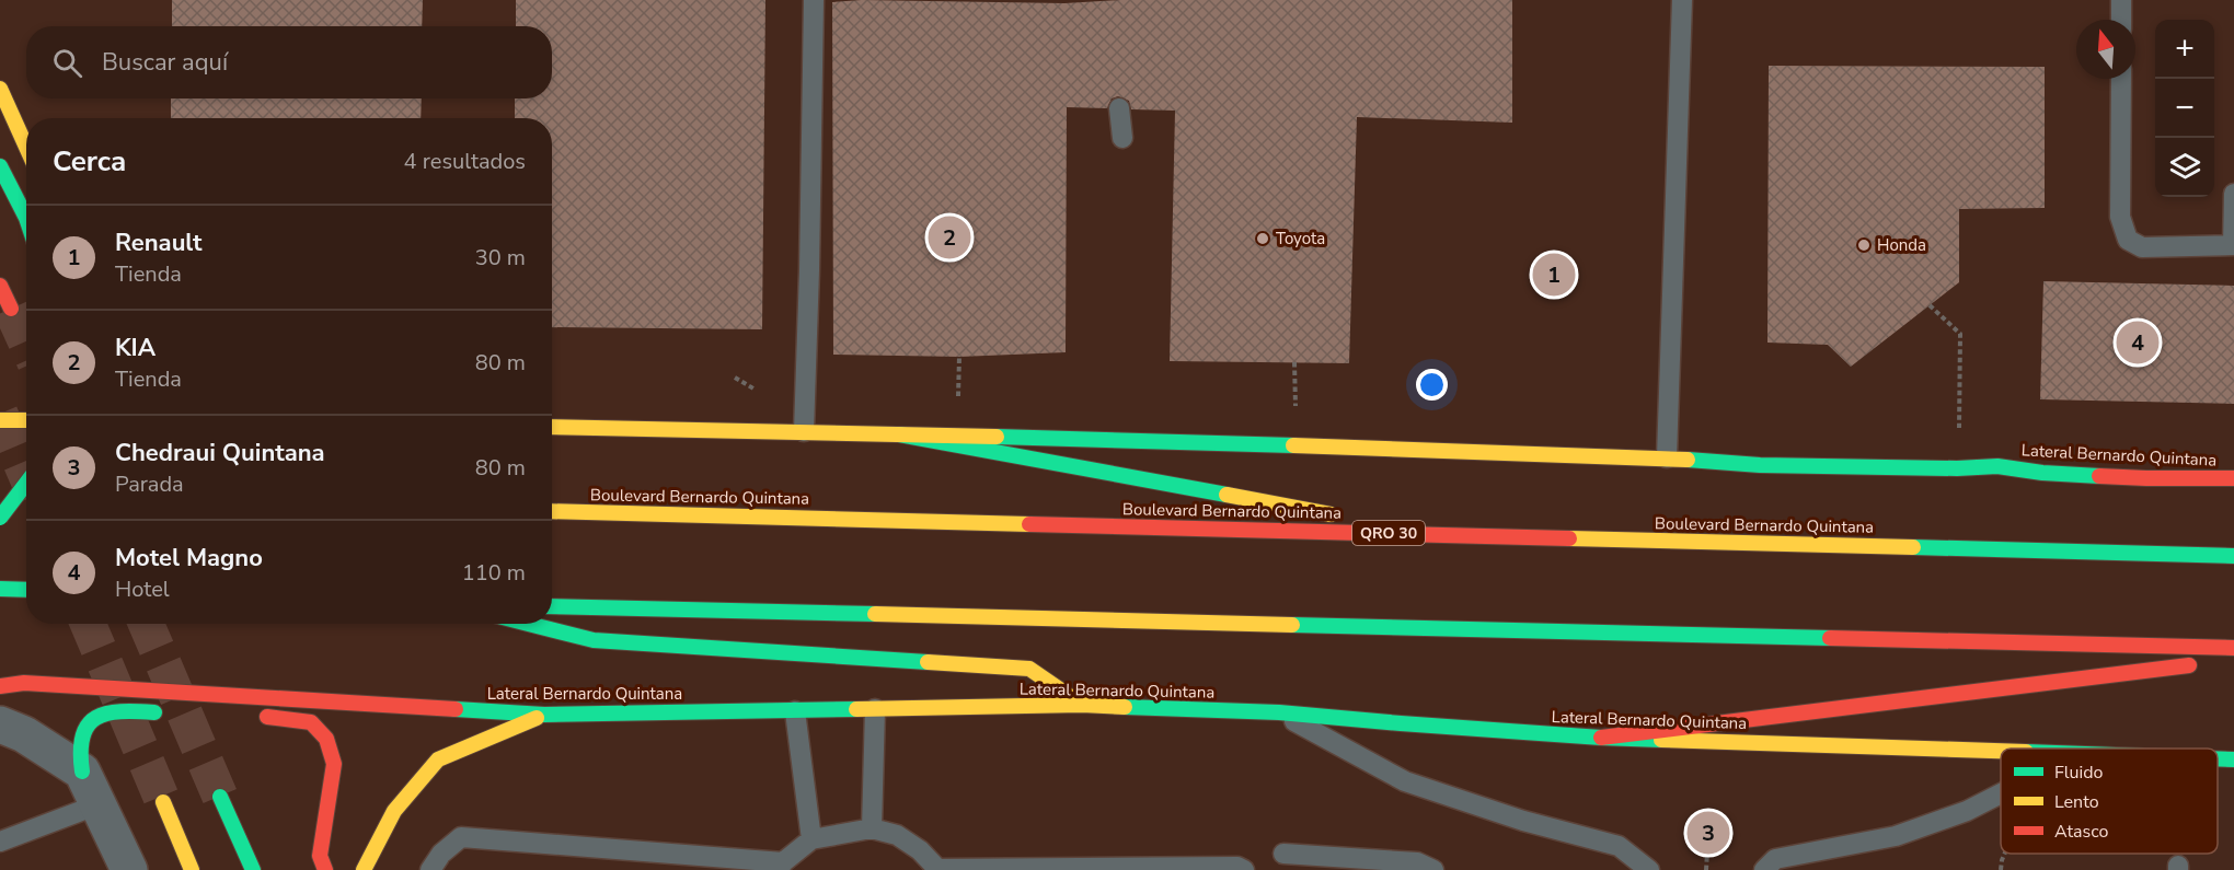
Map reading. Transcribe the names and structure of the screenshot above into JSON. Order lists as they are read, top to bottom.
{
  "streets": {
    "main road": ["Lateral Bernardo Quintana", "Boulevard Bernardo Quintana", "QRO 30"]
  },
  "places": ["Toyota", "Honda"],
  "legend": ["Fluido", "Lento", "Atasco"],
  "north": "top",
  "page": {
    "map_buttons": ["+", "−"],
    "search": "Buscar aquí",
    "heading": ["Cerca", "4 resultados"],
    "list": [
      {
        "mark": "1",
        "name": "Renault",
        "note": "Tienda",
        "value": "30 m"
      },
      {
        "mark": "2",
        "name": "KIA",
        "note": "Tienda",
        "value": "80 m"
      },
      {
        "mark": "3",
        "name": "Chedraui Quintana",
        "note": "Parada",
        "value": "80 m"
      },
      {
        "mark": "4",
        "name": "Motel Magno",
        "note": "Hotel",
        "value": "110 m"
      }
    ],
    "pins": [
      "2",
      "1",
      "4",
      "3"
    ]
  }
}
